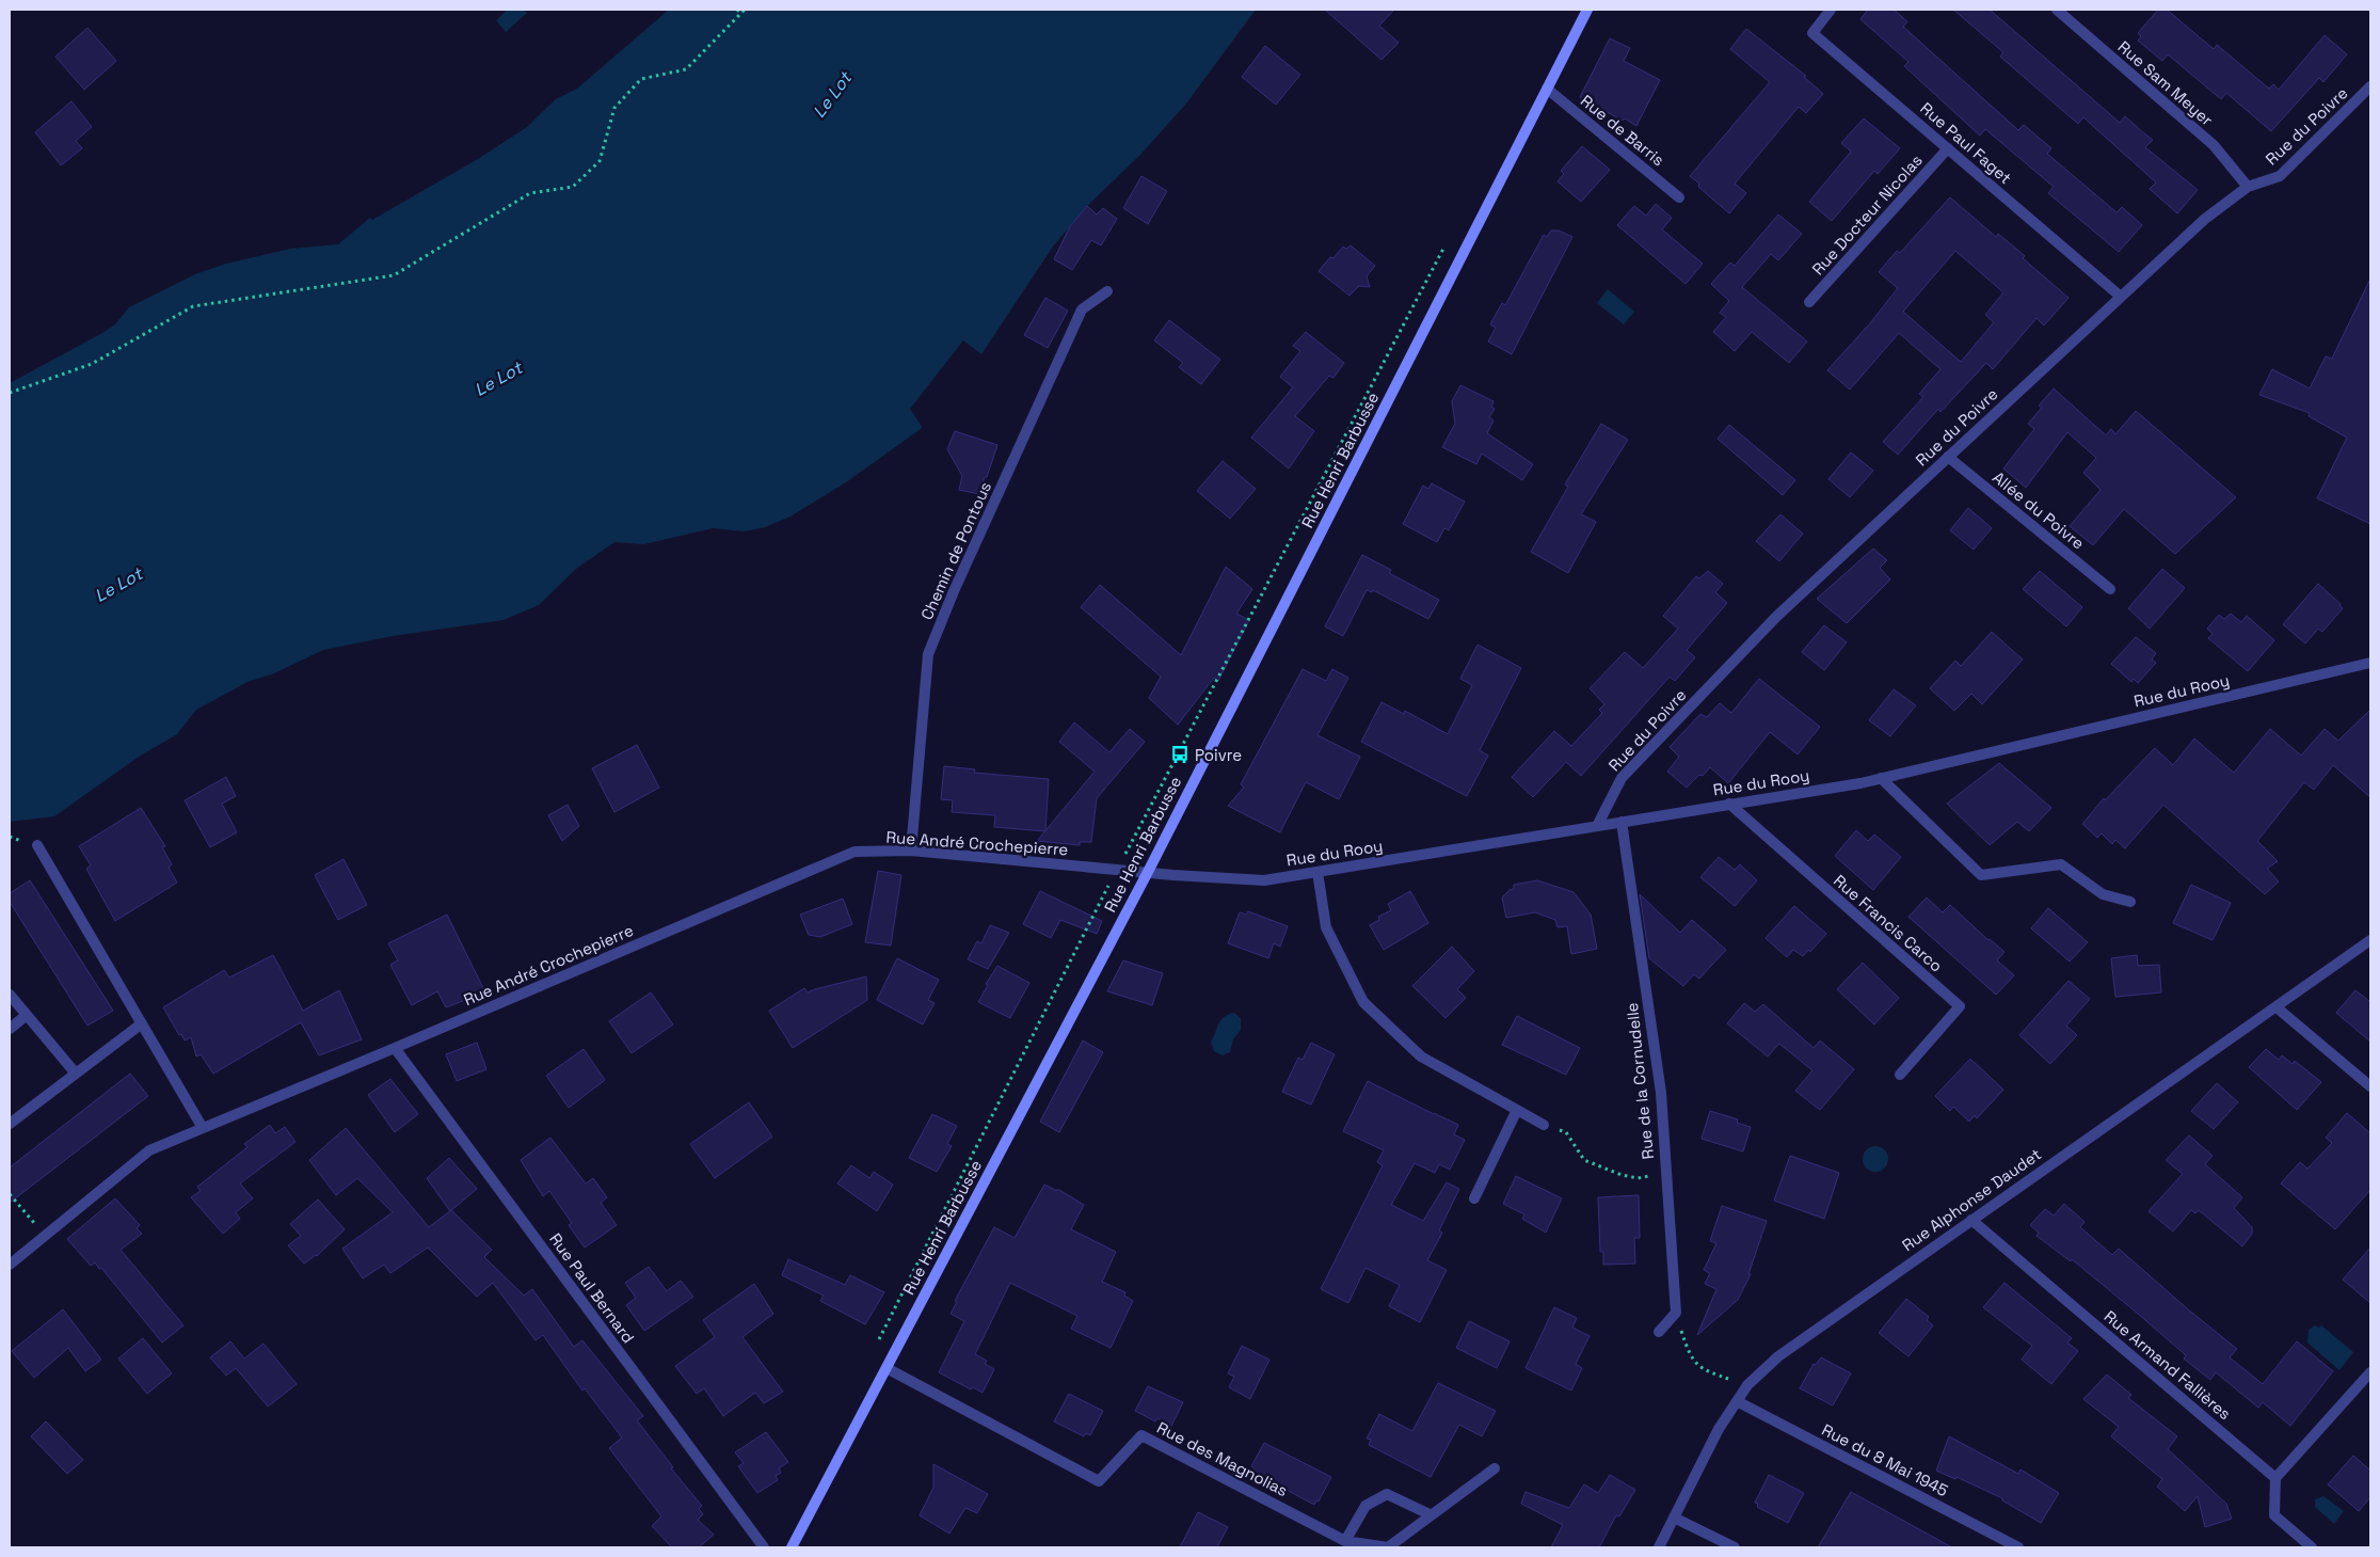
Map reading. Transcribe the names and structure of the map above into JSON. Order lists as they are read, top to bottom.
{
  "streets": {
    "main road": ["Rue Henri Barbusse"],
    "street": [
      "Rue Sam Meyer",
      "Rue du Poivre",
      "Rue de Barris",
      "Rue Paul Faget",
      "Rue Docteur Nicolas",
      "Allée du Poivre",
      "Chemin de Pontous",
      "Rue du Rooy",
      "Rue André Crochepierre",
      "Rue Francis Carco",
      "Rue de la Cornudelle",
      "Rue Alphonse Daudet",
      "Rue Paul Bernard",
      "Rue Armand Fallières",
      "Rue des Magnolias",
      "Rue du 8 Mai 1945"
    ]
  },
  "crossings": [
    ["Rue Sam Meyer", "Rue du Poivre"],
    ["Rue du Poivre", "Rue Paul Faget"],
    ["Rue du Poivre", "Allée du Poivre"],
    ["Rue du Poivre", "Rue du Rooy"],
    ["Rue de Barris", "Rue Henri Barbusse"],
    ["Rue Paul Faget", "Rue Docteur Nicolas"],
    ["Rue Henri Barbusse", "Rue du Rooy"],
    ["Rue Henri Barbusse", "Rue André Crochepierre"],
    ["Rue Henri Barbusse", "Rue des Magnolias"],
    ["Chemin de Pontous", "Rue André Crochepierre"],
    ["Rue du Rooy", "Rue André Crochepierre"],
    ["Rue du Rooy", "Rue Francis Carco"],
    ["Rue du Rooy", "Rue de la Cornudelle"],
    ["Rue André Crochepierre", "Rue Paul Bernard"],
    ["Rue Alphonse Daudet", "Rue Armand Fallières"],
    ["Rue Alphonse Daudet", "Rue du 8 Mai 1945"]
  ],
  "water": ["Le Lot"],
  "places": {
    "bus stop": ["Poivre"]
  }
}
